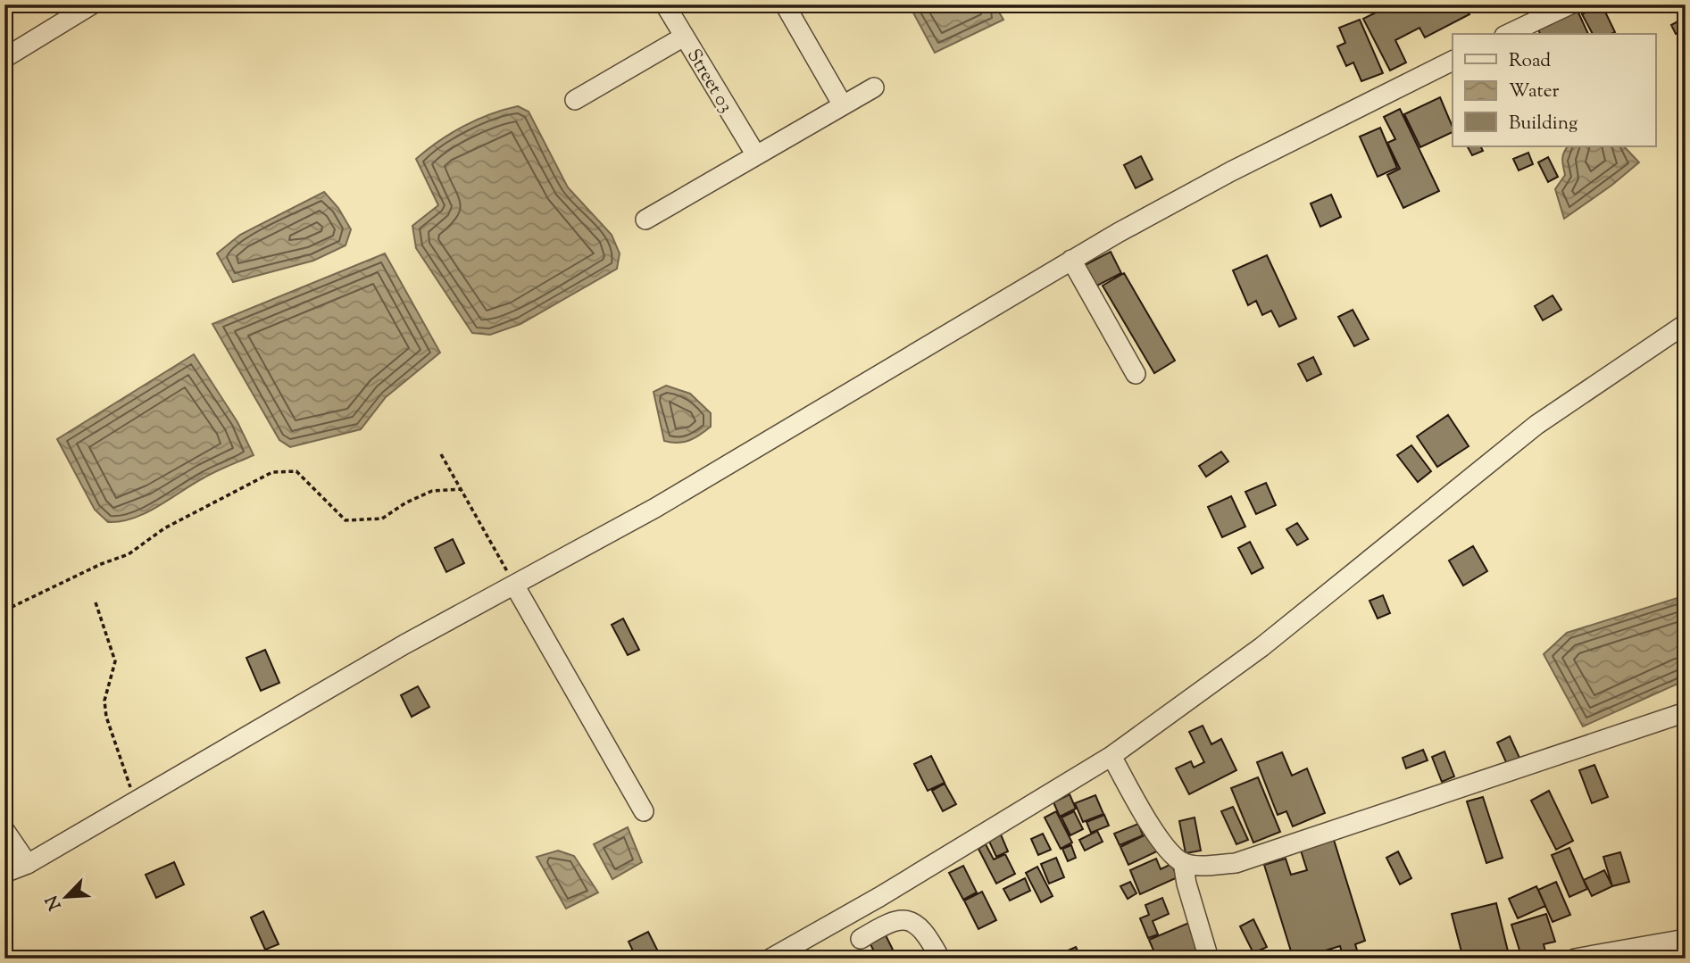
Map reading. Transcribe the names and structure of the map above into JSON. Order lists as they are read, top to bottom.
{
  "streets": {
    "street": ["Street 03"]
  },
  "legend": ["Road", "Water", "Building"],
  "north": "bottom left"
}
